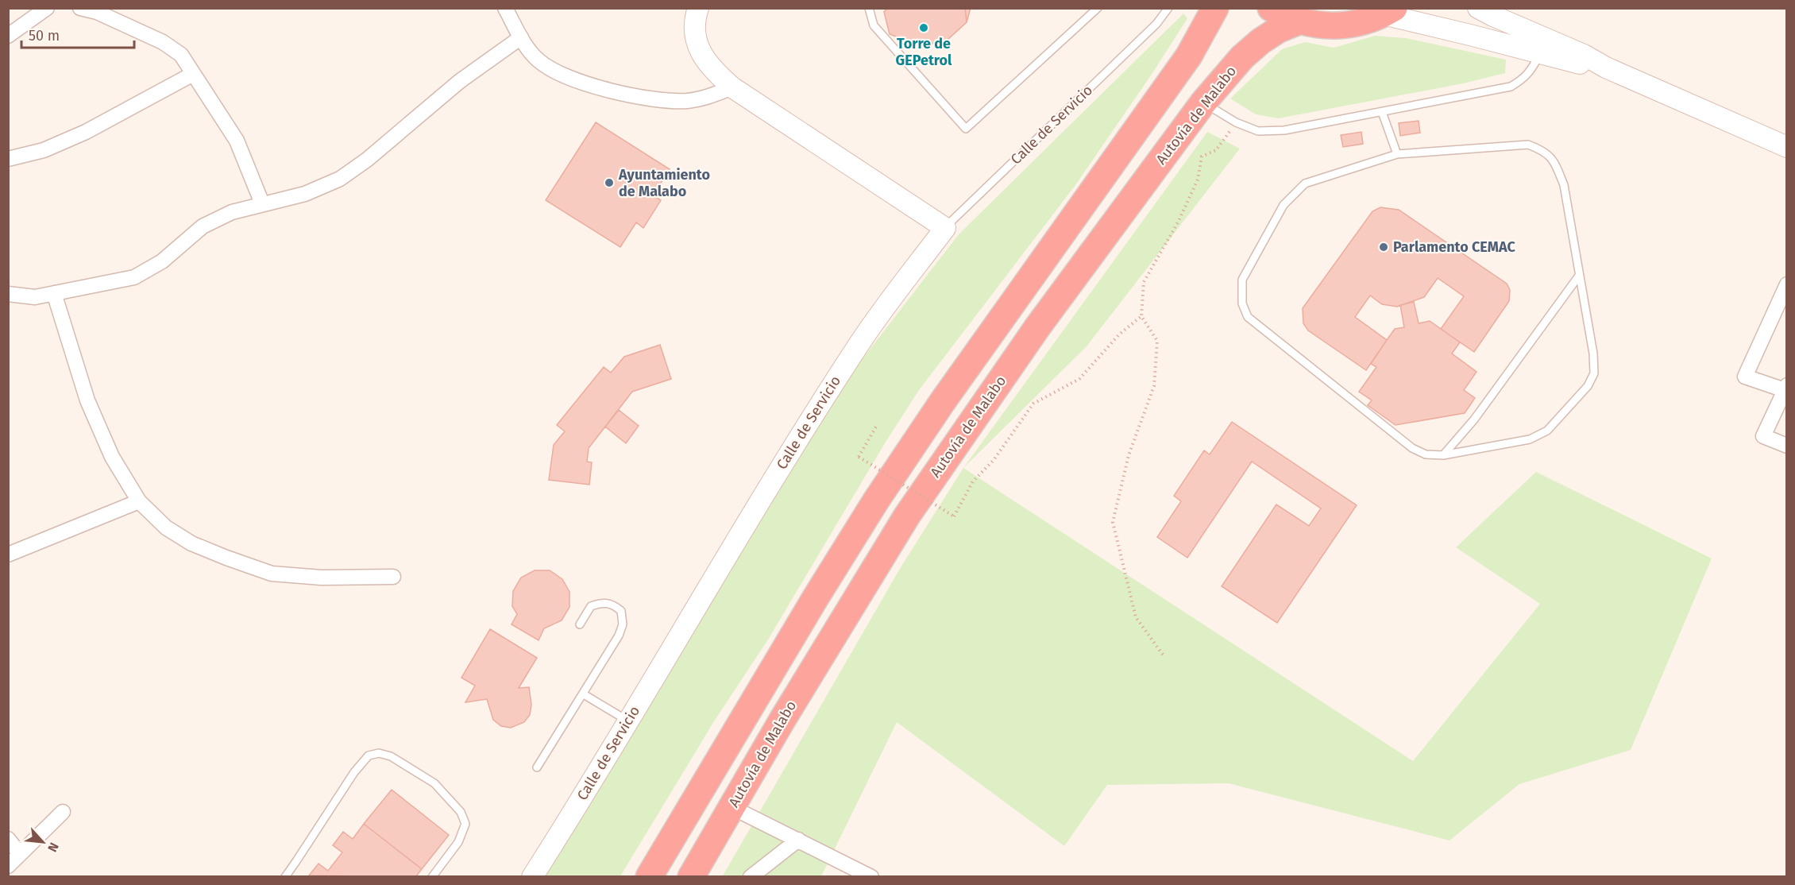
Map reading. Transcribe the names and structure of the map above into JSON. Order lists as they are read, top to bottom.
{
  "streets": {
    "highway": ["Autovía de Malabo"],
    "street": ["Calle de Servicio"]
  },
  "places": ["Torre de GEPetrol", "Ayuntamiento de Malabo", "Parlamento CEMAC"],
  "scale_bar": "50 m",
  "north": "bottom right"
}
